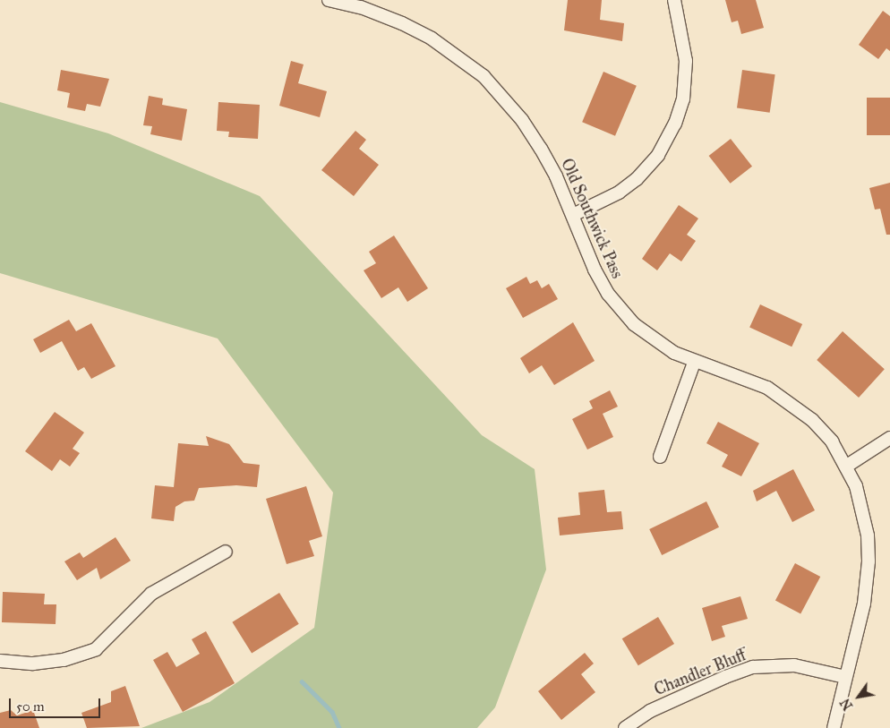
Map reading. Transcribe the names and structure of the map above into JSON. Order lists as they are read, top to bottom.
{
  "streets": {
    "street": ["Old Southwick Pass", "Chandler Bluff"]
  },
  "crossings": [
    ["Old Southwick Pass", "Chandler Bluff"]
  ],
  "scale_bar": "50 m",
  "north": "bottom left"
}
